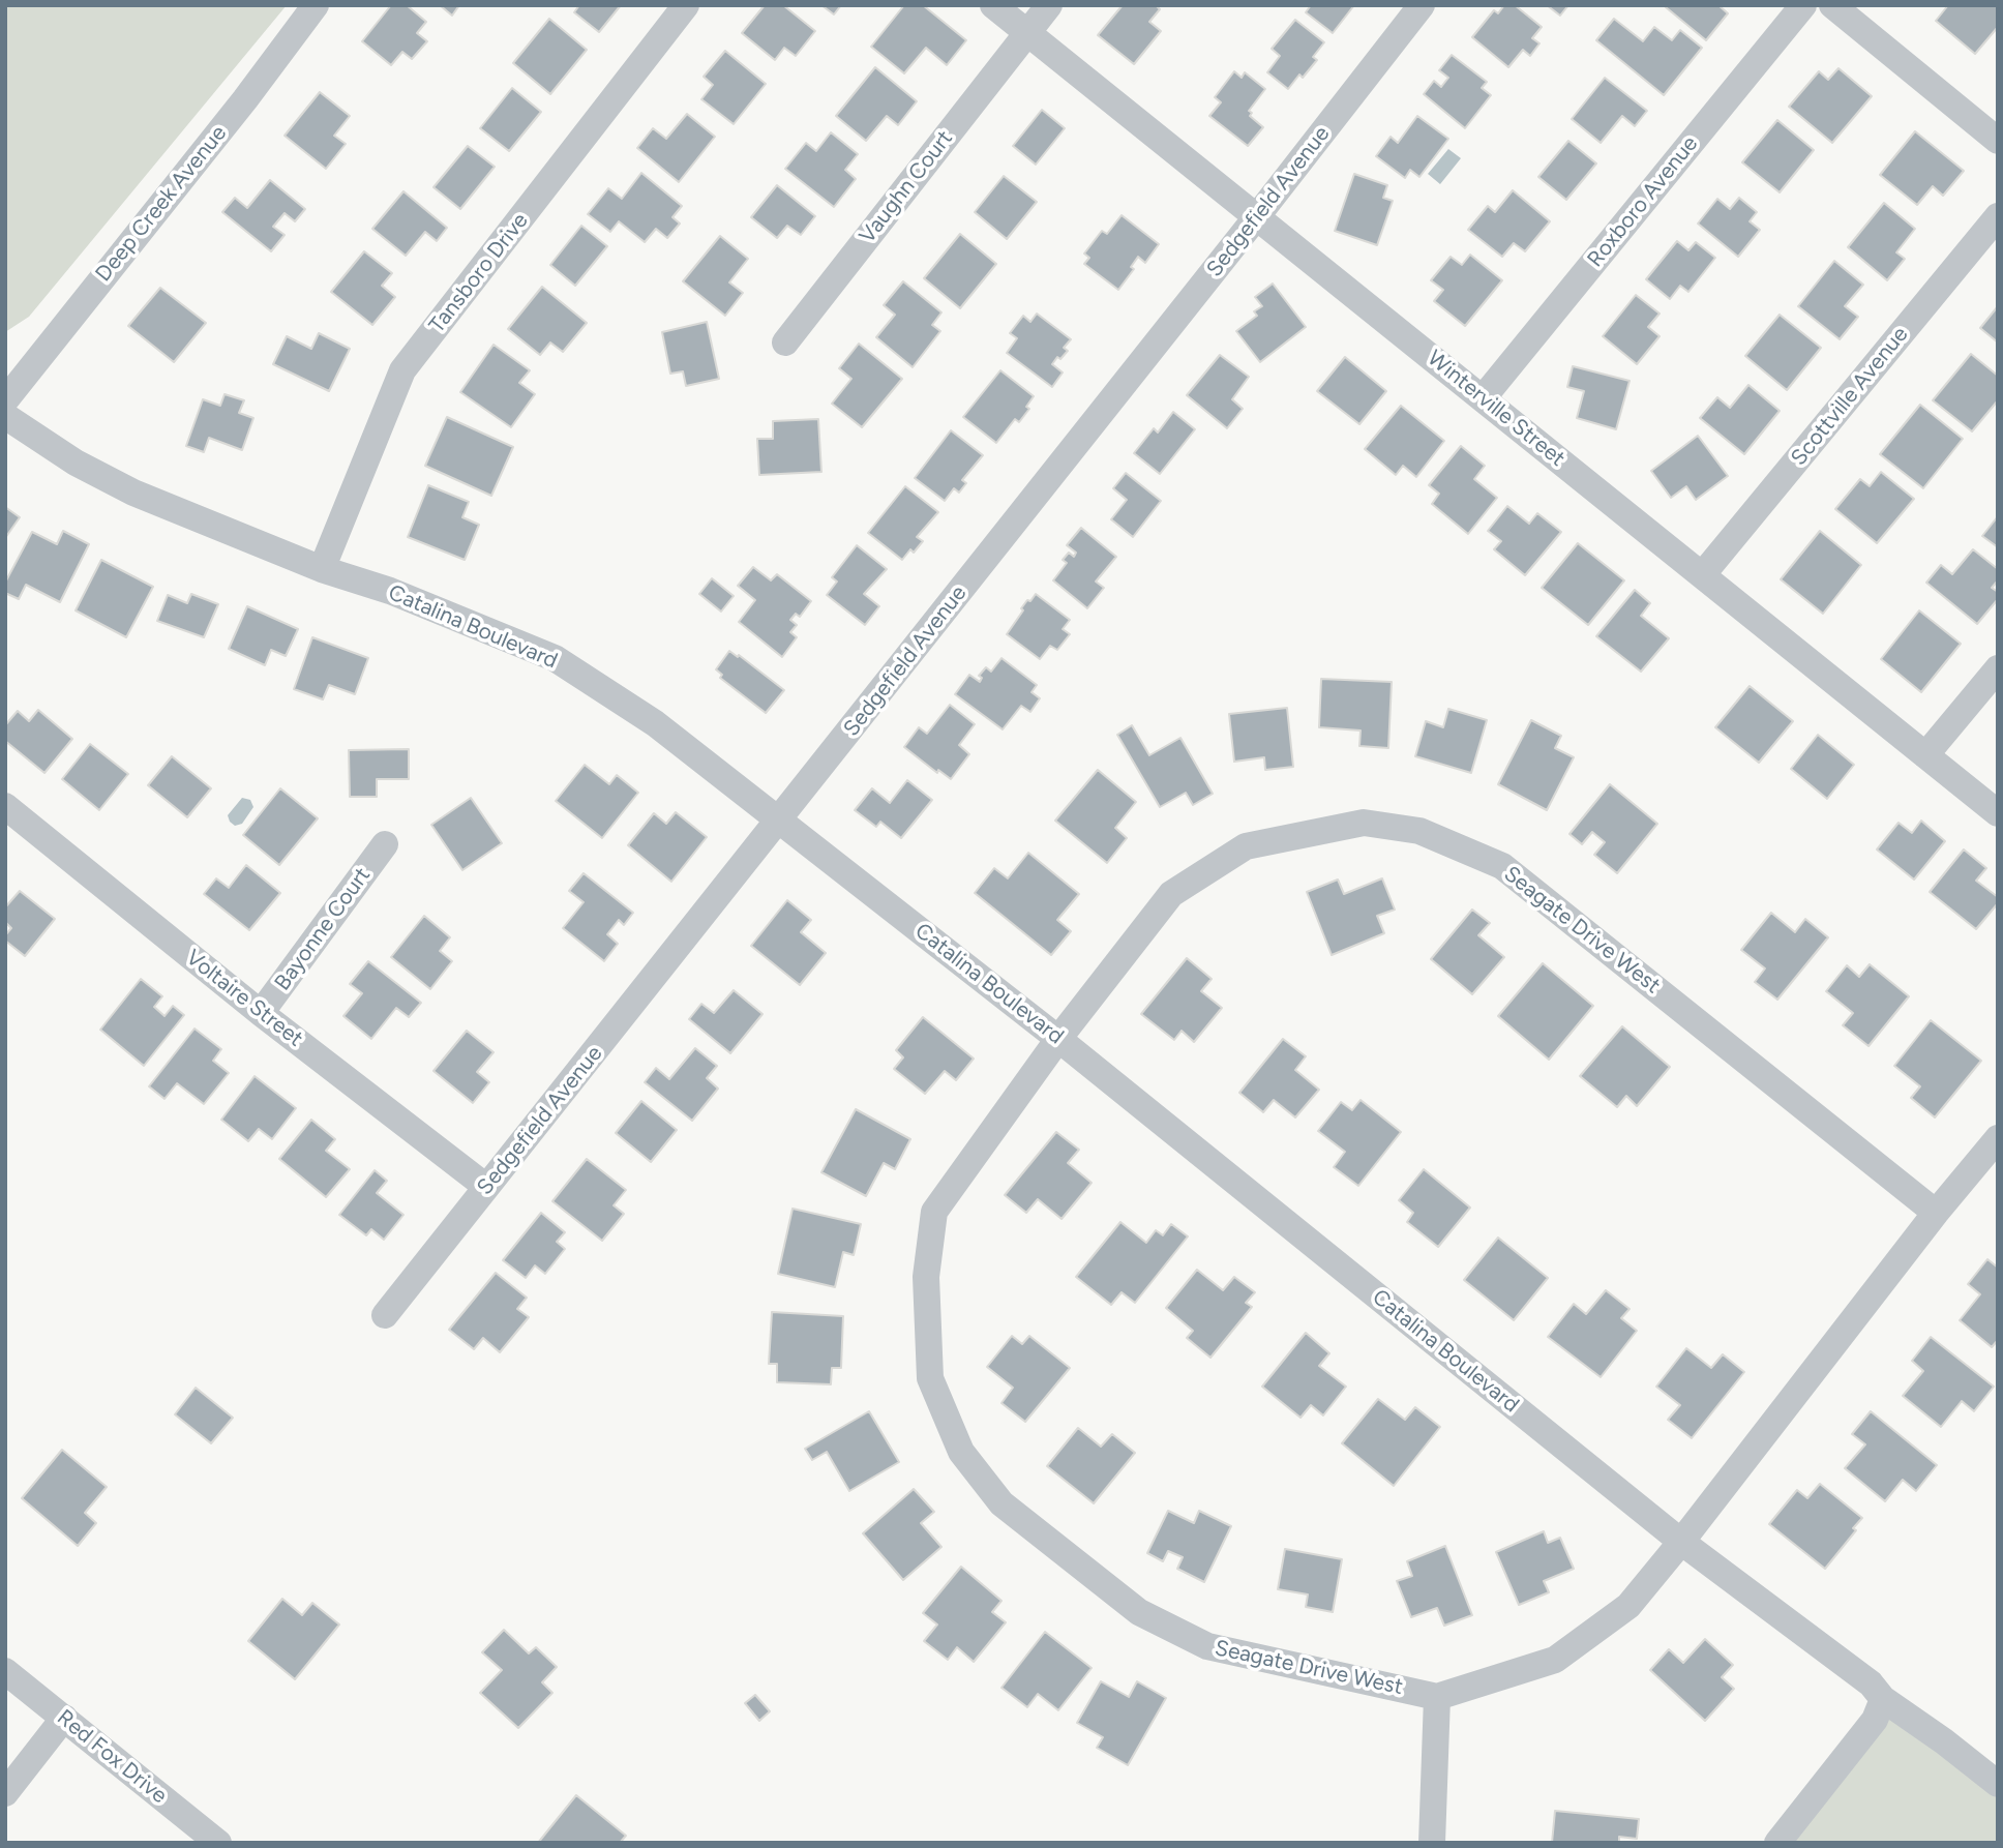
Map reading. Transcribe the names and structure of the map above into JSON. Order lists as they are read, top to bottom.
{
  "streets": {
    "street": [
      "Vaughn Court",
      "Sedgefield Avenue",
      "Roxboro Avenue",
      "Deep Creek Avenue",
      "Tansboro Drive",
      "Scottville Avenue",
      "Winterville Street",
      "Catalina Boulevard",
      "Bayonne Court",
      "Seagate Drive West",
      "Voltaire Street",
      "Red Fox Drive"
    ]
  },
  "crossings": [
    ["Vaughn Court", "Winterville Street"],
    ["Sedgefield Avenue", "Winterville Street"],
    ["Sedgefield Avenue", "Catalina Boulevard"],
    ["Sedgefield Avenue", "Voltaire Street"],
    ["Roxboro Avenue", "Winterville Street"],
    ["Tansboro Drive", "Catalina Boulevard"],
    ["Scottville Avenue", "Winterville Street"],
    ["Catalina Boulevard", "Seagate Drive West"],
    ["Bayonne Court", "Voltaire Street"]
  ]
}
